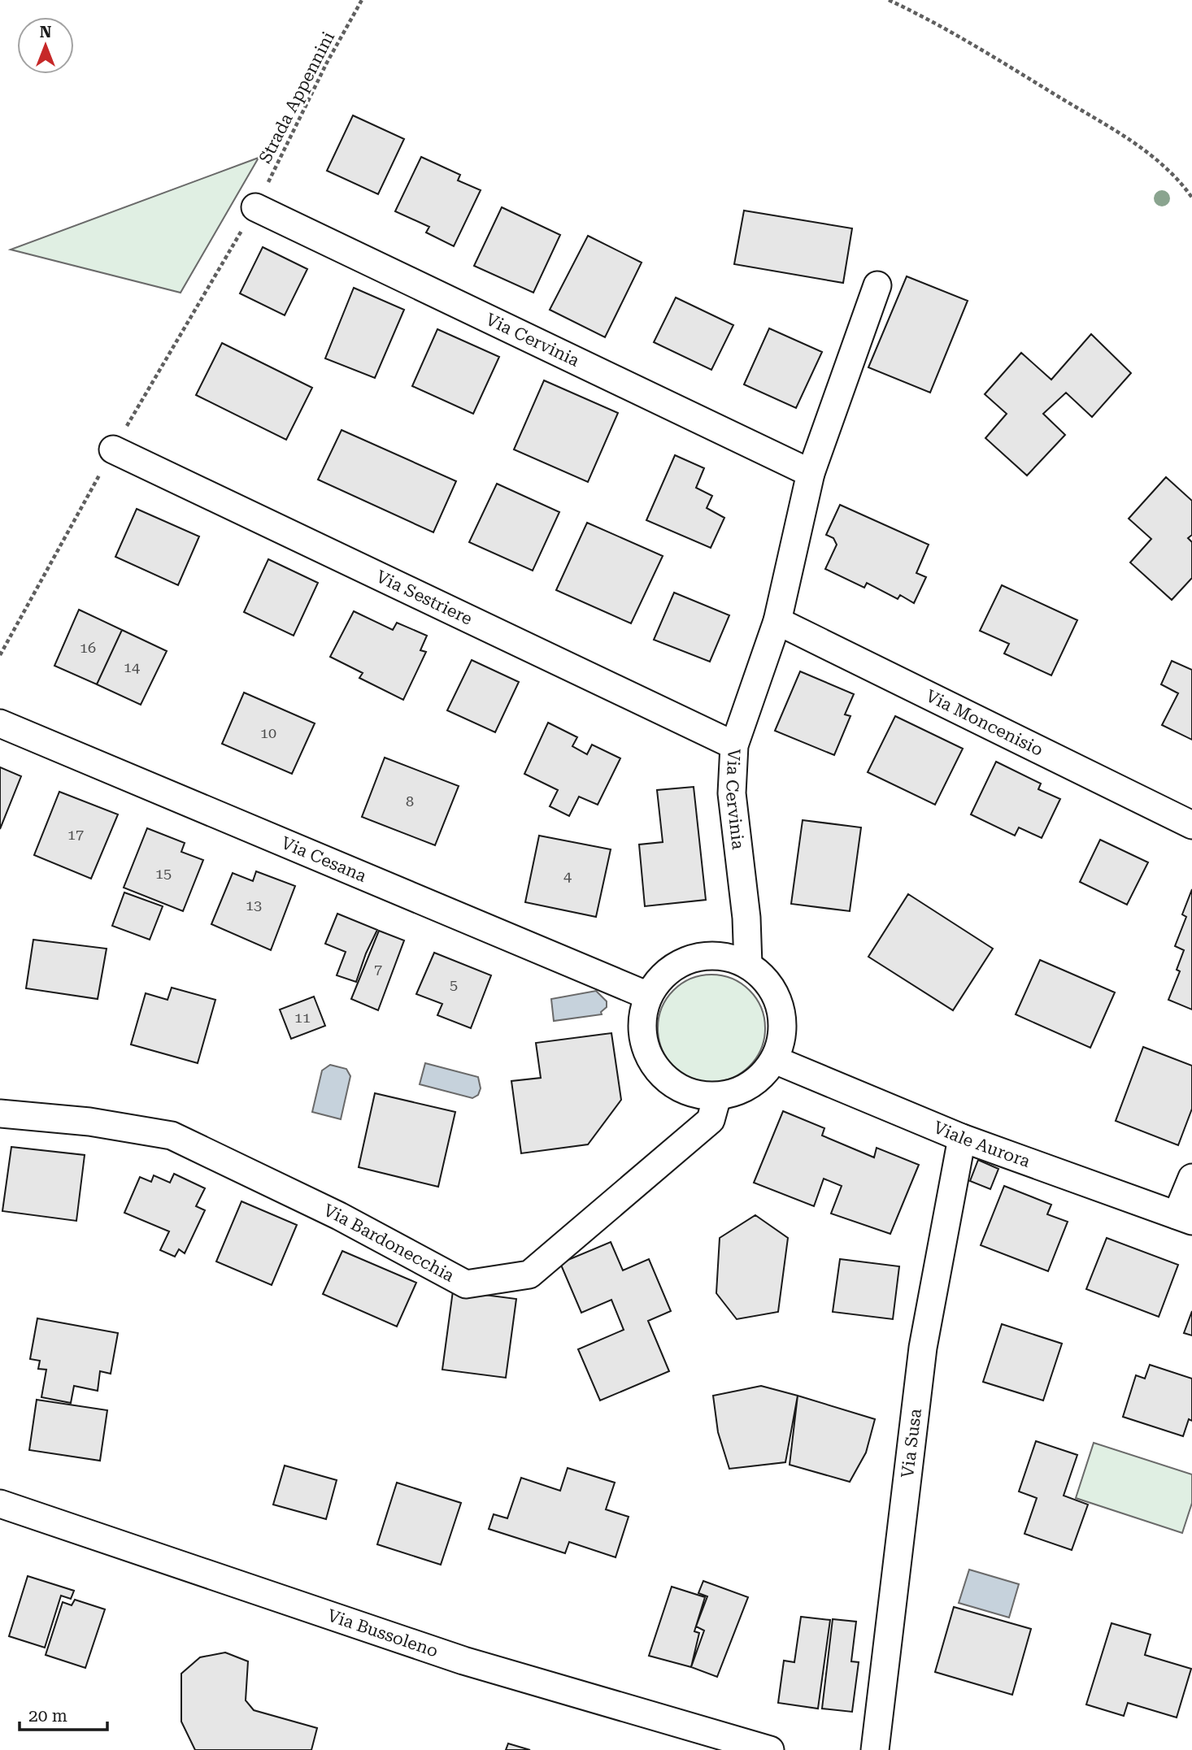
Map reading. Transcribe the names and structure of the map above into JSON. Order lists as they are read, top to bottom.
{
  "streets": {
    "street": [
      "Via Cervinia",
      "Via Sestriere",
      "Via Moncenisio",
      "Via Cesana",
      "Viale Aurora",
      "Via Bardonecchia",
      "Via Susa",
      "Via Bussoleno"
    ],
    "path": ["Strada Appennini"]
  },
  "crossings": [
    ["Strada Appennini", "Via Cervinia"],
    ["Via Cervinia", "Via Sestriere"],
    ["Via Cervinia", "Via Moncenisio"],
    ["Via Cervinia", "Via Cesana"],
    ["Via Cervinia", "Viale Aurora"],
    ["Via Cervinia", "Via Bardonecchia"],
    ["Via Cesana", "Viale Aurora"],
    ["Via Cesana", "Via Bardonecchia"],
    ["Viale Aurora", "Via Bardonecchia"],
    ["Viale Aurora", "Via Susa"]
  ],
  "house_numbers": [
    "16",
    "14",
    "10",
    "8",
    "17",
    "15",
    "4",
    "13",
    "7",
    "5",
    "11"
  ],
  "scale_bar": "20 m",
  "north": "top"
}
